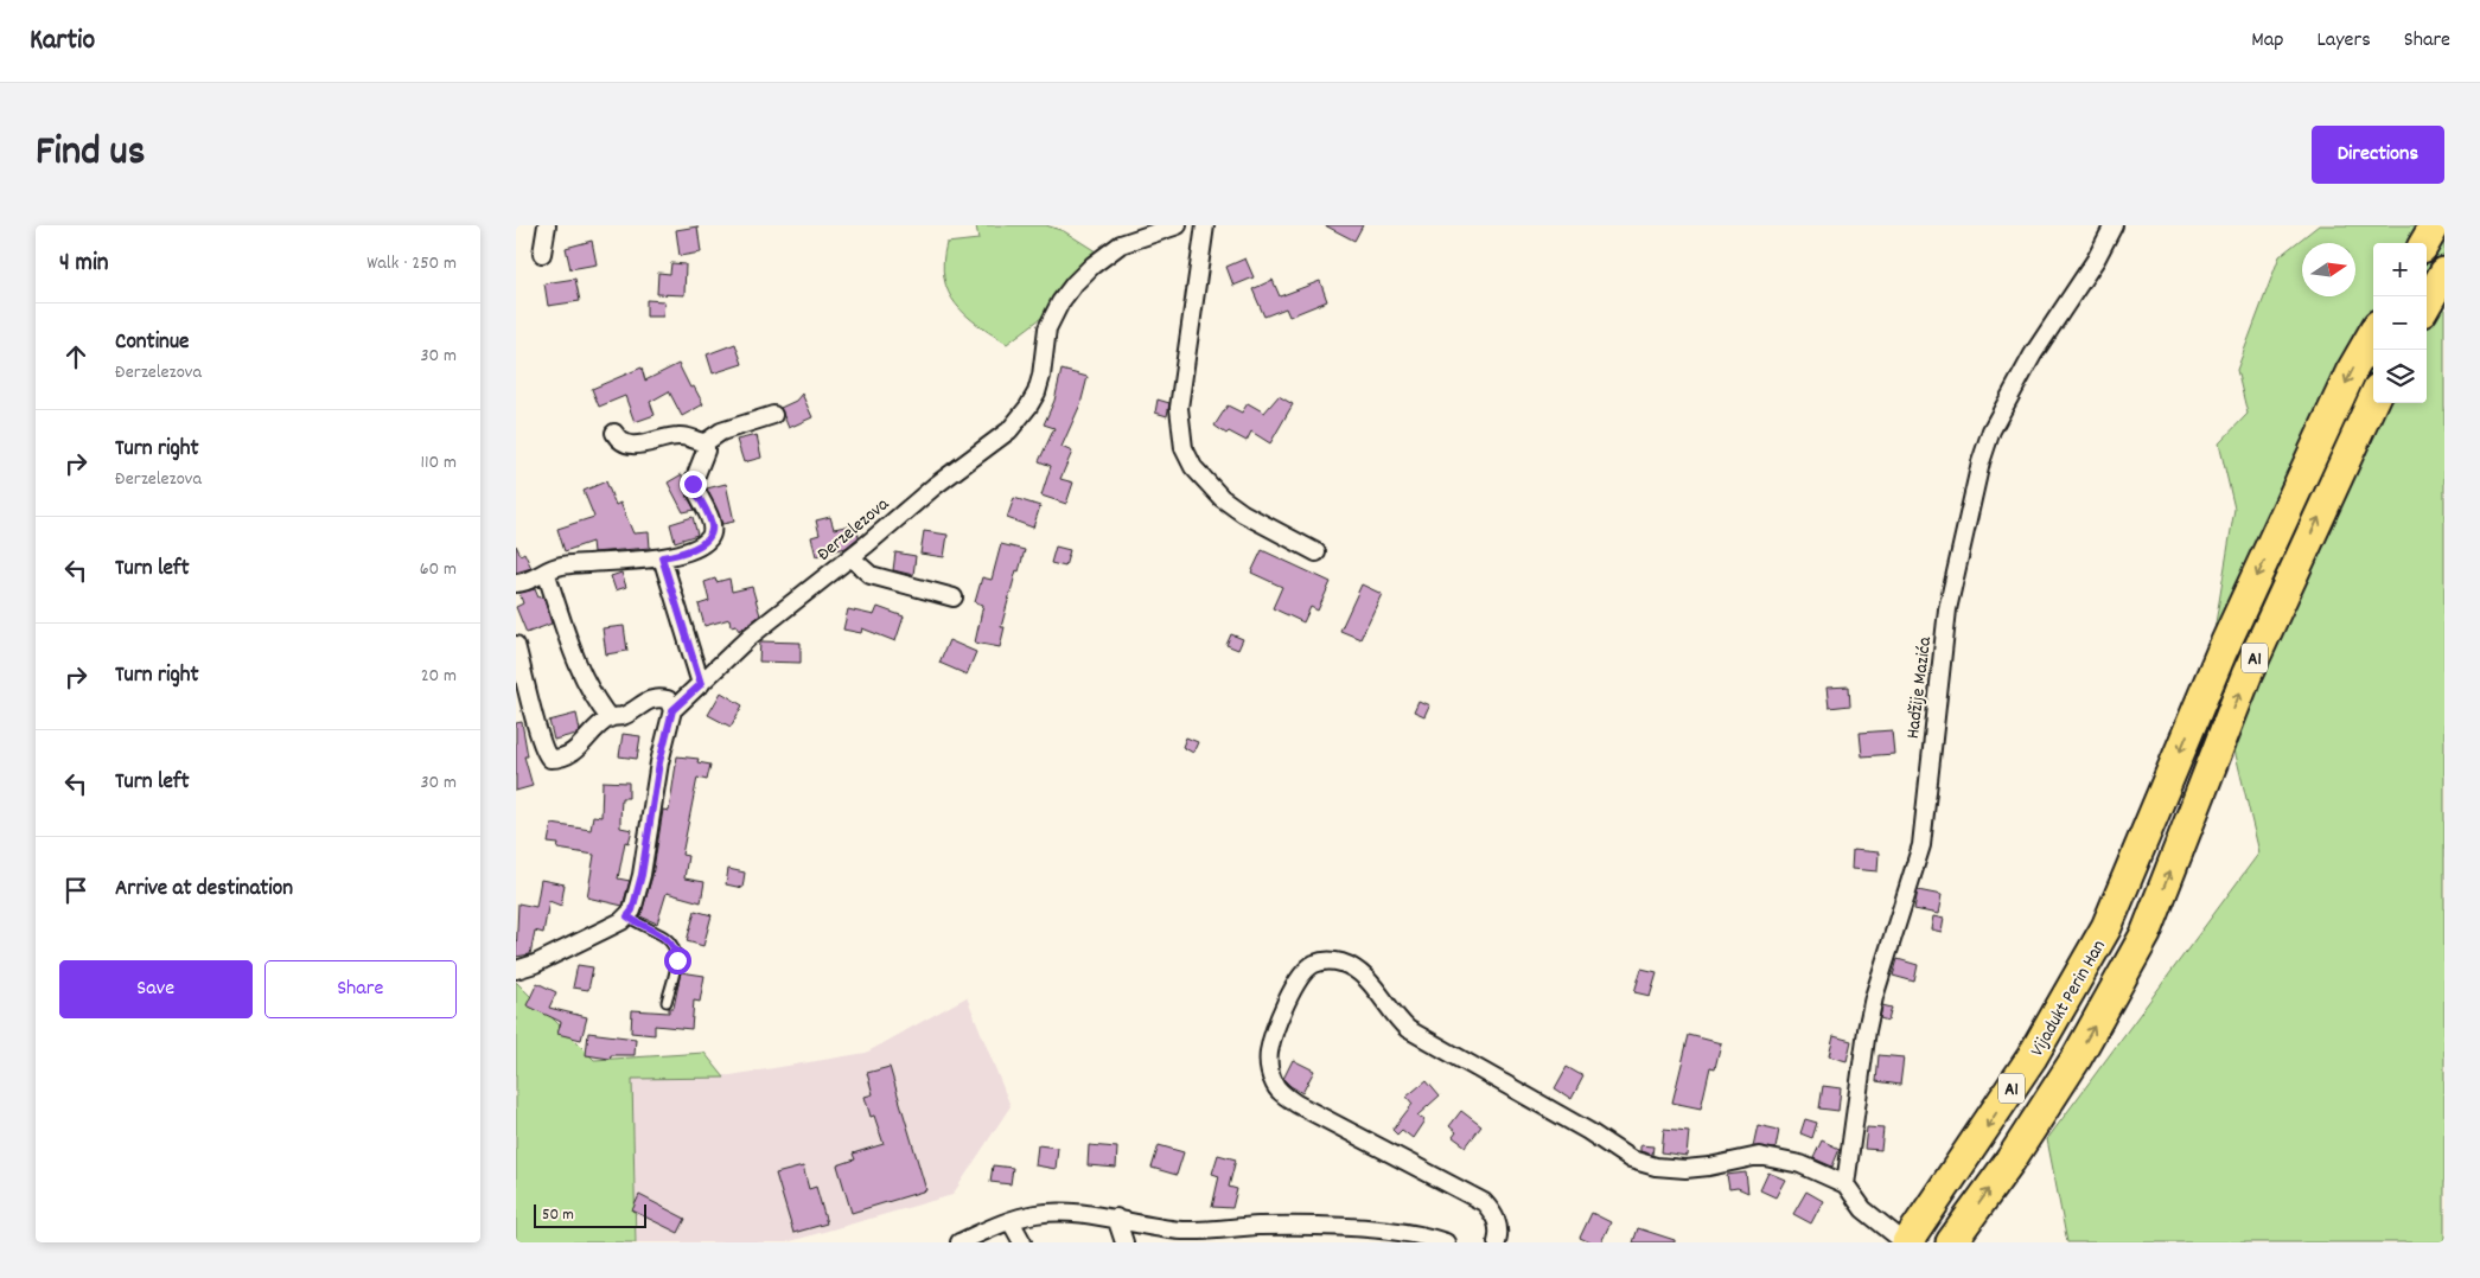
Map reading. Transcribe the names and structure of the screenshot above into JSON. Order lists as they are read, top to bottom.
{
  "streets": {
    "highway": ["A1", "Vijadukt Perin Han"],
    "street": ["Đerzelezova", "Hadžije Mazića"]
  },
  "scale_bar": "50 m",
  "north": "right",
  "page": {
    "header": "Kartio",
    "nav": ["Map", "Layers", "Share"],
    "title": "Find us",
    "buttons": [
      "Directions",
      ["Save", "Share"]
    ],
    "heading": ["4 min", "Walk · 250 m"],
    "map_buttons": ["+", "−"],
    "list": [
      ["Continue", "Đerzelezova", "30 m"],
      ["Turn right", "Đerzelezova", "110 m"],
      ["Turn left", "60 m"],
      ["Turn right", "20 m"],
      ["Turn left", "30 m"],
      "Arrive at destination"
    ],
    "scale": "50 m"
  }
}
